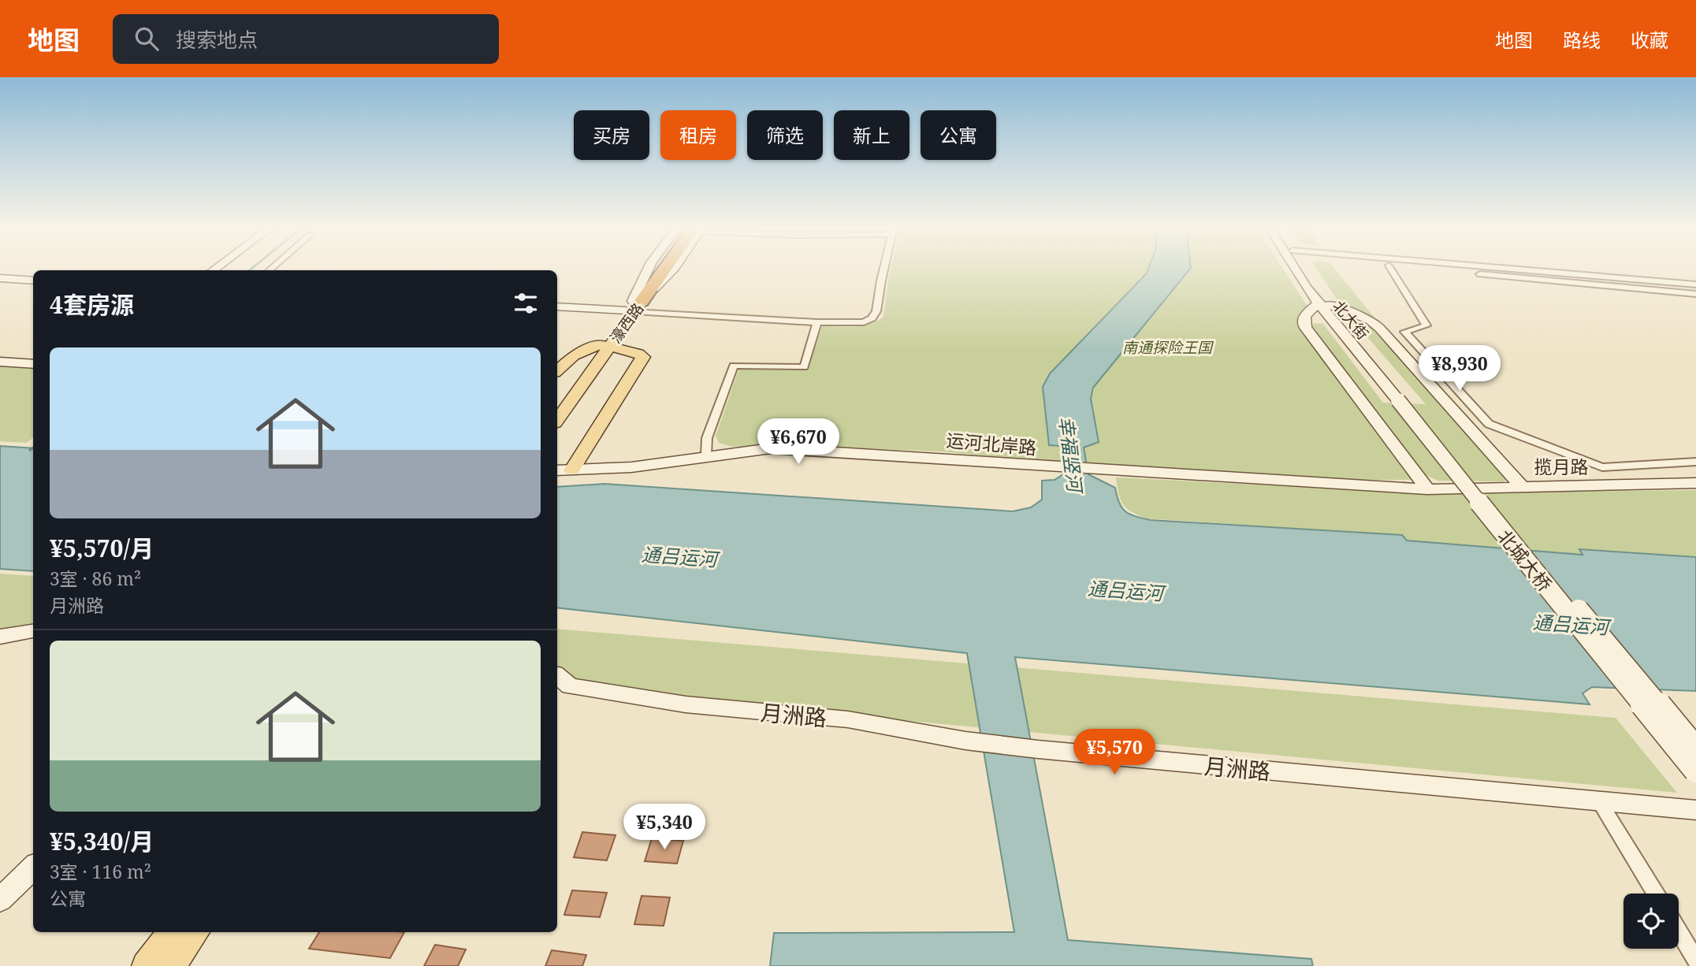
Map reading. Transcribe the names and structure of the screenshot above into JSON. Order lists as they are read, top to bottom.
{
  "streets": {
    "main road": [
      "北大街",
      "濠西路",
      "运河北岸路",
      "揽月路",
      "北城大桥",
      "月洲路"
    ]
  },
  "crossings": [
    ["北大街", "北城大桥"],
    ["运河北岸路", "揽月路"]
  ],
  "water": ["幸福竖河", "通吕运河"],
  "parks": ["南通探险王国"],
  "page": {
    "header": "地图",
    "search": "搜索地点",
    "nav": ["地图", "路线", "收藏"],
    "chip": [
      "买房",
      "租房",
      "筛选",
      "新上",
      "公寓"
    ],
    "heading": "4套房源",
    "list": [
      {
        "name": "¥5,570/月",
        "note": "3室 · 86 m² · 月洲路"
      },
      {
        "name": "¥5,340/月",
        "note": "3室 · 116 m² · 公寓"
      }
    ],
    "price": [
      "¥8,930",
      "¥6,670",
      "¥5,570",
      "¥5,340"
    ]
  }
}
